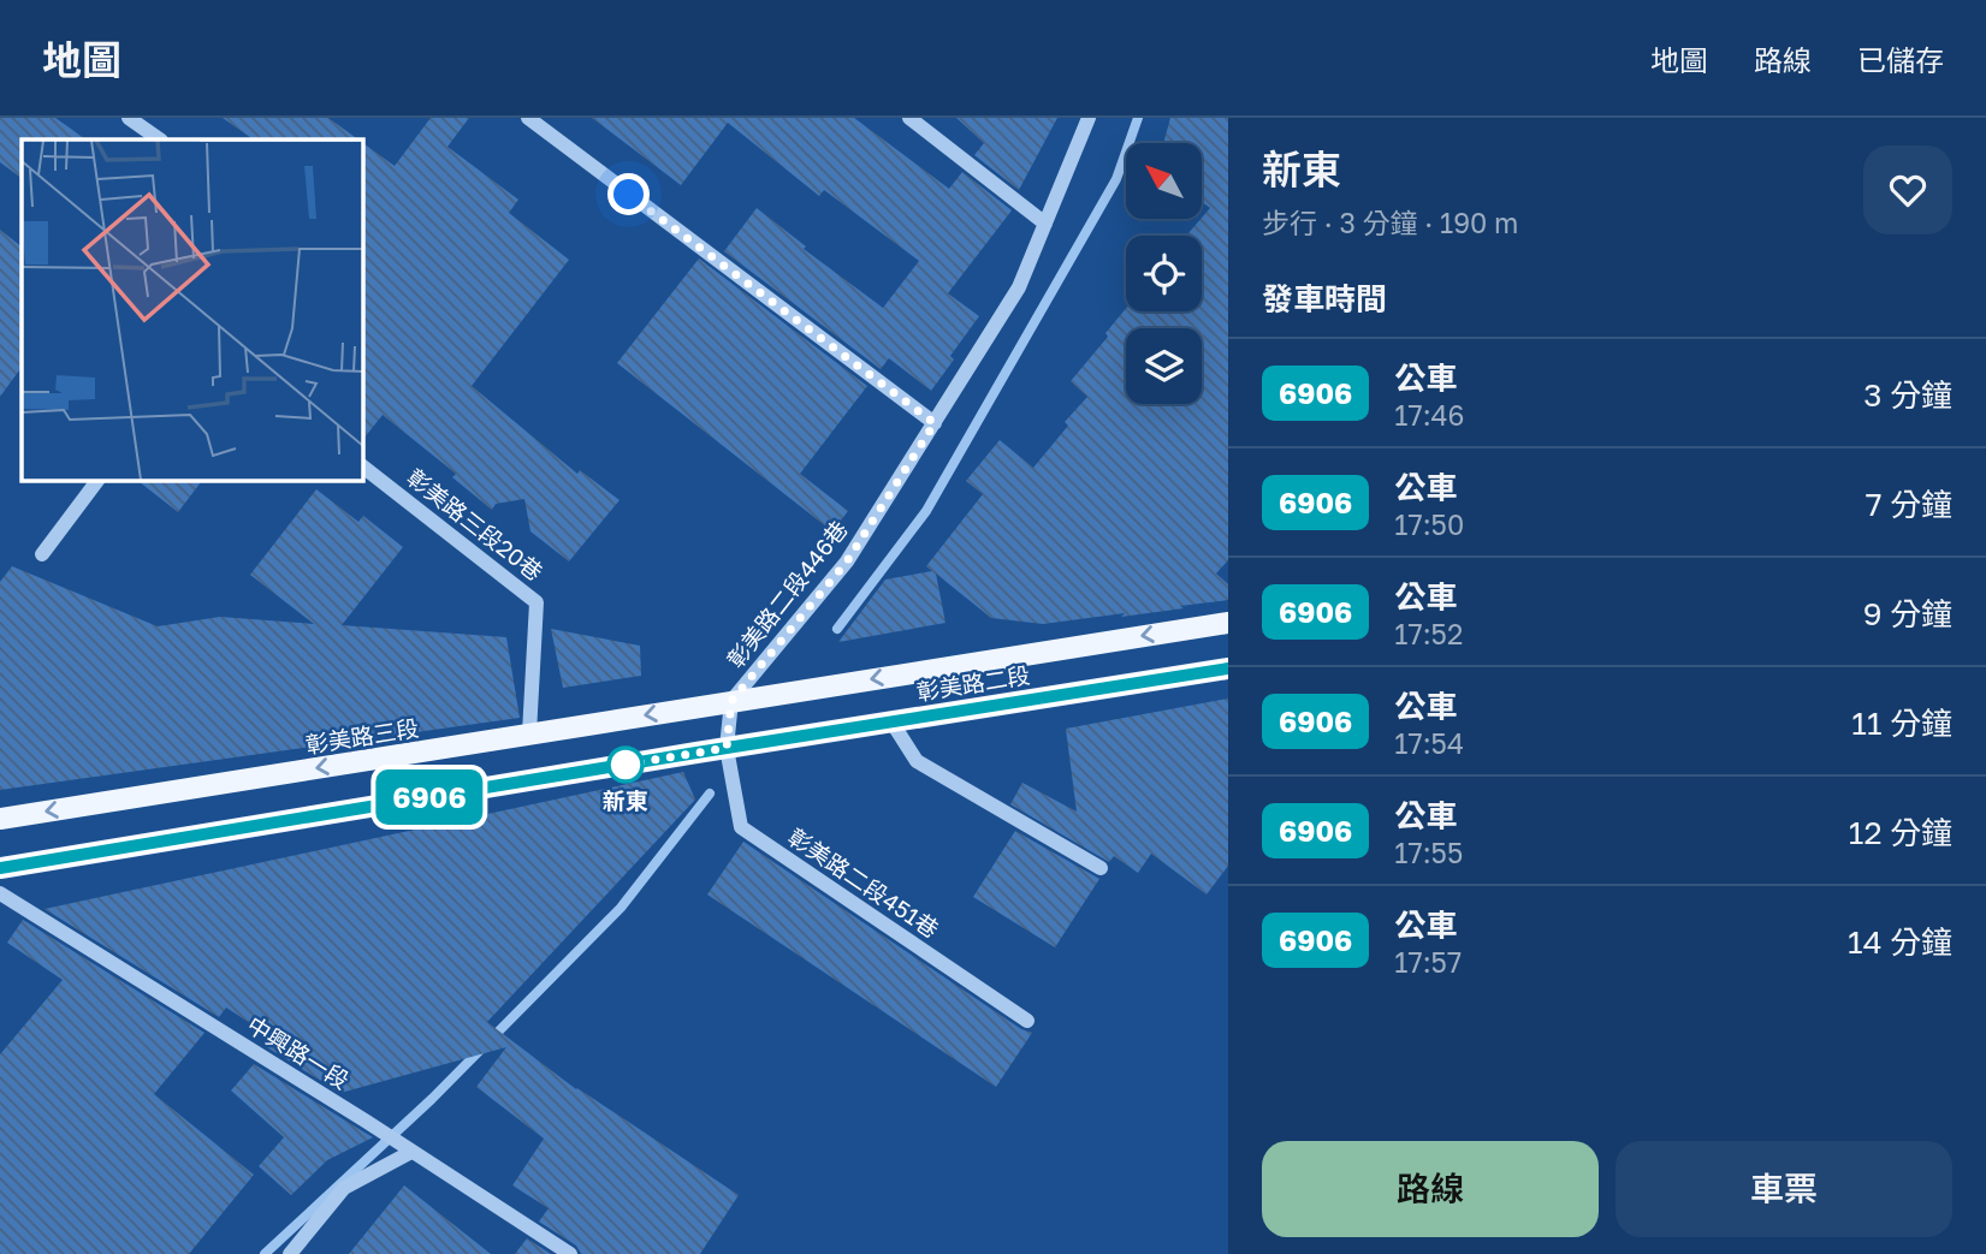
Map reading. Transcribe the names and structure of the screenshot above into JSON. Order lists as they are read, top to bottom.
{
  "streets": {
    "main road": ["彰美路二段", "彰美路三段"],
    "street": [
      "彰美路三段20巷",
      "彰美路二段446巷",
      "彰美路二段451巷",
      "中興路一段"
    ]
  },
  "crossings": [
    ["彰美路三段20巷", "彰美路三段"],
    ["彰美路二段446巷", "彰美路二段"],
    ["彰美路二段446巷", "彰美路三段"],
    ["彰美路二段446巷", "彰美路二段451巷"],
    ["彰美路二段", "彰美路三段"],
    ["彰美路二段", "彰美路二段451巷"]
  ],
  "places": ["新東"],
  "lines": ["bus line 6906"],
  "north": "top left",
  "page": {
    "header": "地圖",
    "nav": ["地圖", "路線", "已儲存"],
    "on_map": "6906",
    "heading": [
      ["新東", "步行 · 3 分鐘 · 190 m"],
      "發車時間"
    ],
    "list": [
      {
        "mark": "6906",
        "name": "公車",
        "note": "17:46",
        "value": "3 分鐘"
      },
      {
        "mark": "6906",
        "name": "公車",
        "note": "17:50",
        "value": "7 分鐘"
      },
      {
        "mark": "6906",
        "name": "公車",
        "note": "17:52",
        "value": "9 分鐘"
      },
      {
        "mark": "6906",
        "name": "公車",
        "note": "17:54",
        "value": "11 分鐘"
      },
      {
        "mark": "6906",
        "name": "公車",
        "note": "17:55",
        "value": "12 分鐘"
      },
      {
        "mark": "6906",
        "name": "公車",
        "note": "17:57",
        "value": "14 分鐘"
      }
    ],
    "buttons": ["路線", "車票"]
  }
}
